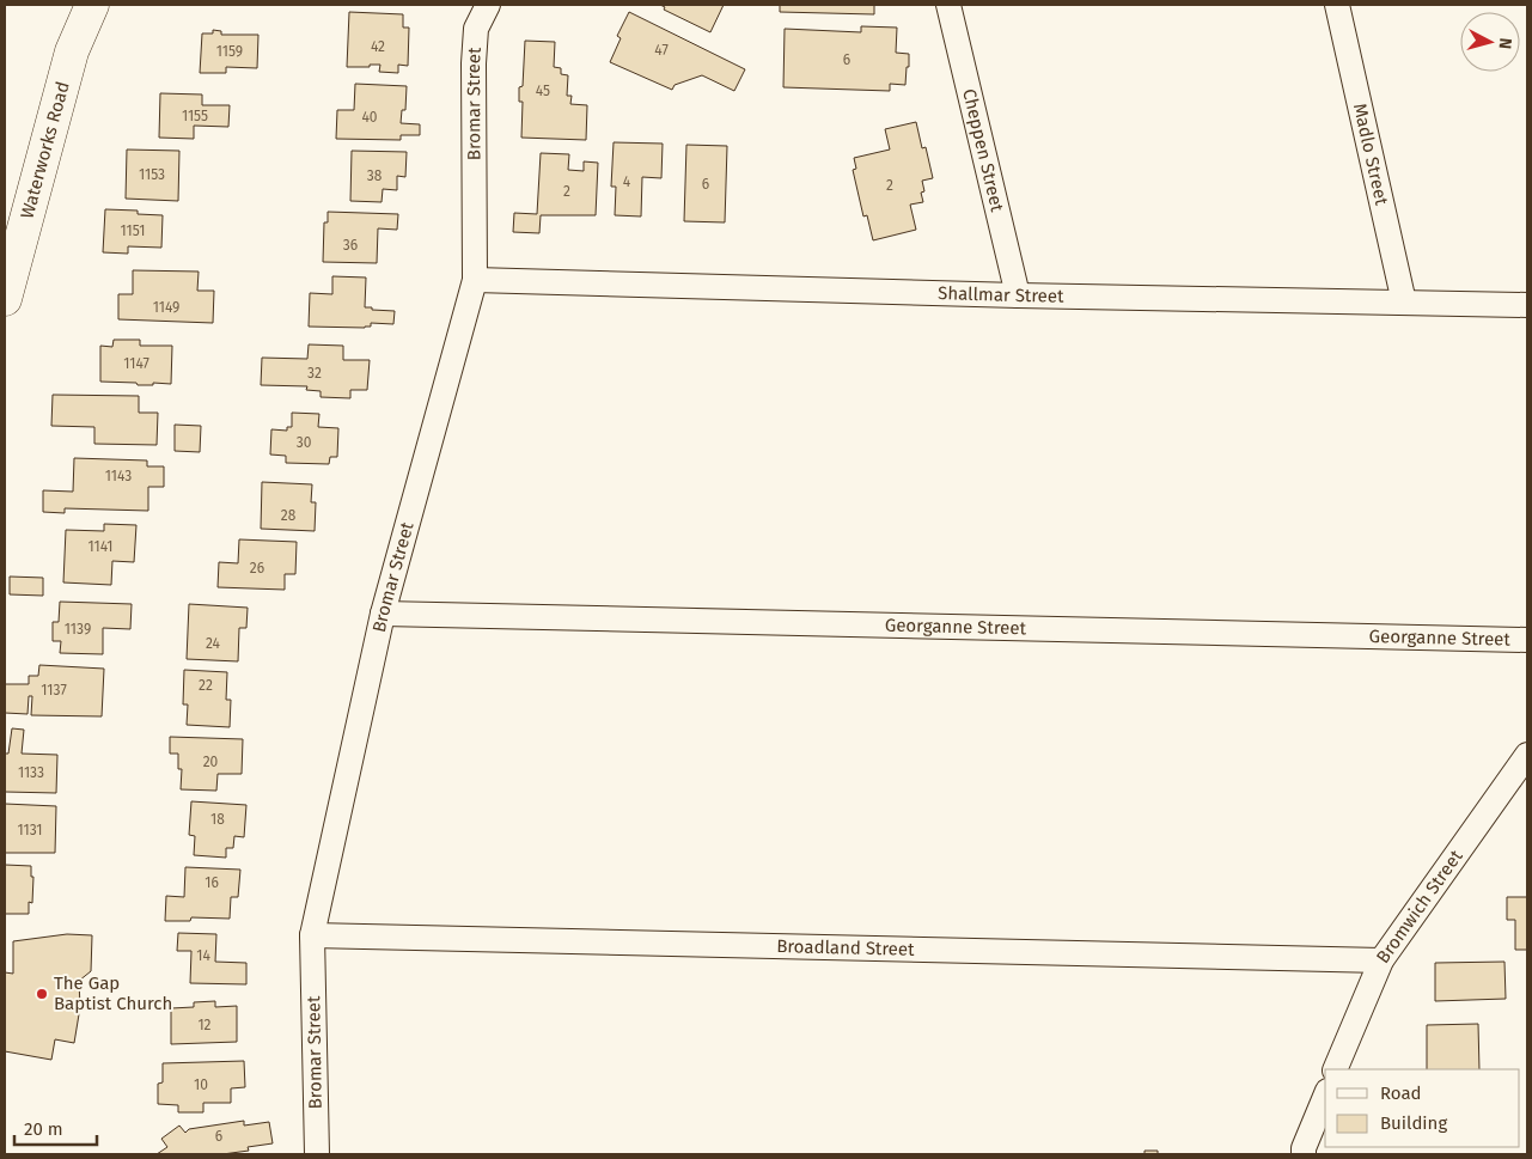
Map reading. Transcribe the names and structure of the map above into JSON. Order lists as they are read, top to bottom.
{
  "streets": {
    "main road": ["Waterworks Road"],
    "street": [
      "Bromar Street",
      "Cheppen Street",
      "Madlo Street",
      "Shallmar Street",
      "Georganne Street",
      "Bromwich Street",
      "Broadland Street"
    ]
  },
  "crossings": [
    ["Bromar Street", "Shallmar Street"],
    ["Bromar Street", "Georganne Street"],
    ["Bromar Street", "Broadland Street"],
    ["Cheppen Street", "Shallmar Street"],
    ["Madlo Street", "Shallmar Street"],
    ["Bromwich Street", "Broadland Street"]
  ],
  "places": ["The Gap Baptist Church"],
  "house_numbers": [
    "42",
    "47",
    "1159",
    "6",
    "45",
    "1155",
    "40",
    "1153",
    "38",
    "4",
    "6",
    "2",
    "2",
    "1151",
    "36",
    "1149",
    "1147",
    "32",
    "30",
    "1143",
    "28",
    "1141",
    "26",
    "1139",
    "24",
    "22",
    "1137",
    "20",
    "1133",
    "18",
    "1131",
    "16",
    "14",
    "12",
    "10",
    "6"
  ],
  "legend": ["Road", "Building"],
  "scale_bar": "20 m",
  "north": "right"
}
